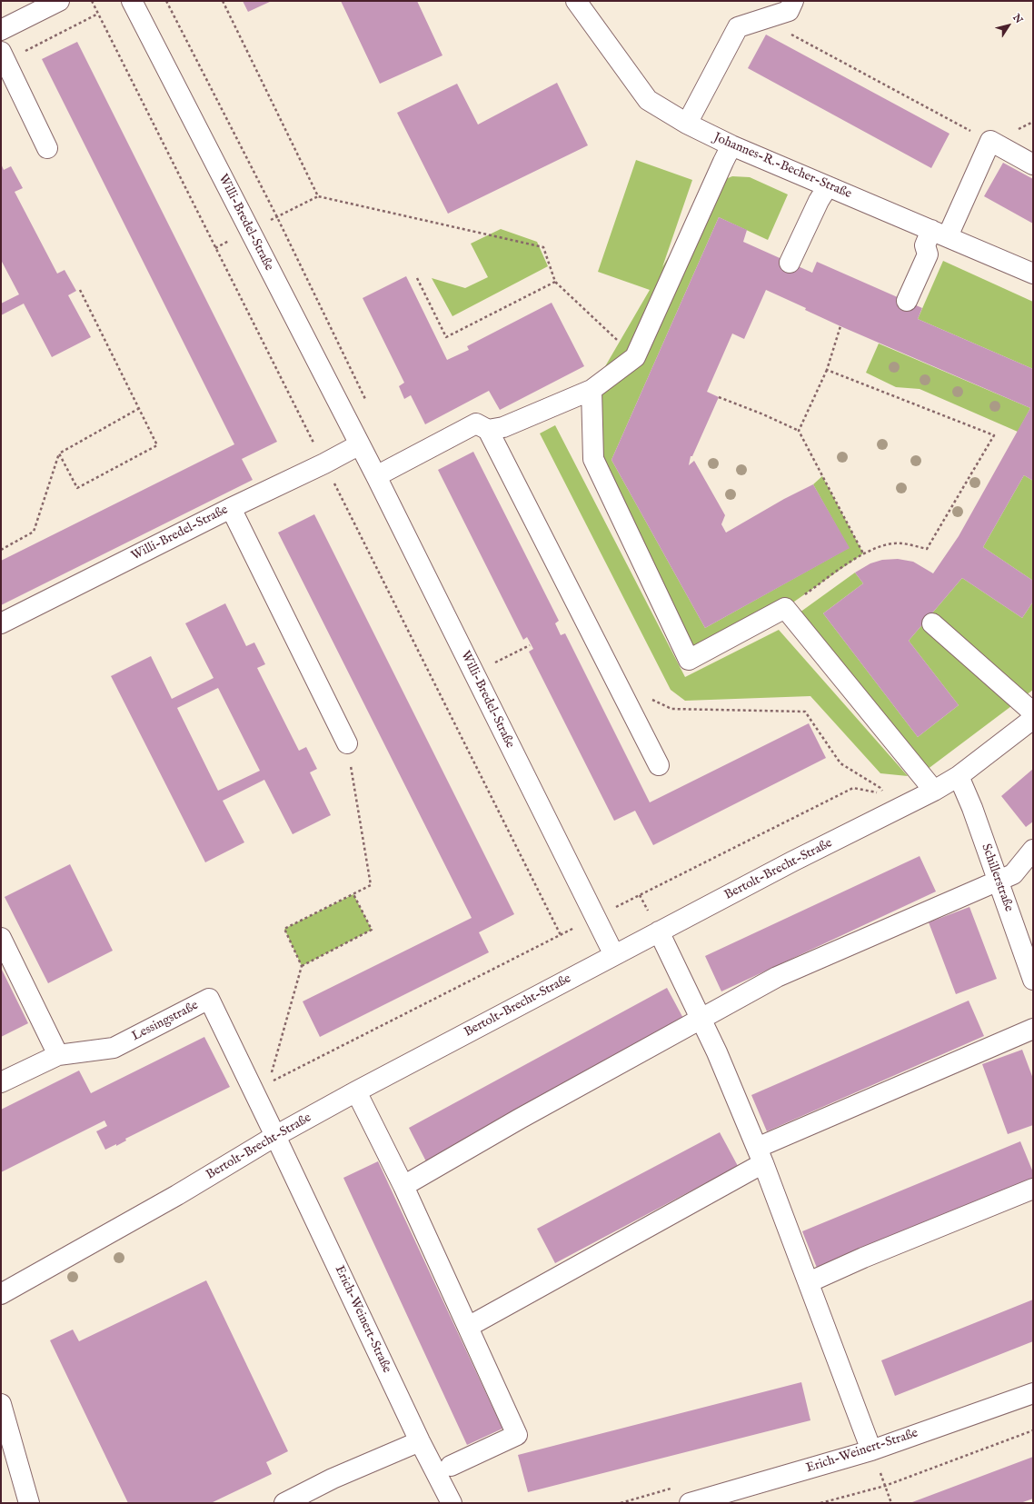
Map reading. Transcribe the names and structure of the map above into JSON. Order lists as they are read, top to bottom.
{
  "streets": {
    "street": [
      "Johannes-R.-Becher-Straße",
      "Willi-Bredel-Straße",
      "Bertolt-Brecht-Straße",
      "Schillerstraße",
      "Lessingstraße",
      "Erich-Weinert-Straße"
    ]
  },
  "crossings": [
    ["Willi-Bredel-Straße", "Bertolt-Brecht-Straße"],
    ["Bertolt-Brecht-Straße", "Schillerstraße"],
    ["Bertolt-Brecht-Straße", "Lessingstraße"],
    ["Bertolt-Brecht-Straße", "Erich-Weinert-Straße"],
    ["Lessingstraße", "Erich-Weinert-Straße"]
  ],
  "north": "top right"
}
